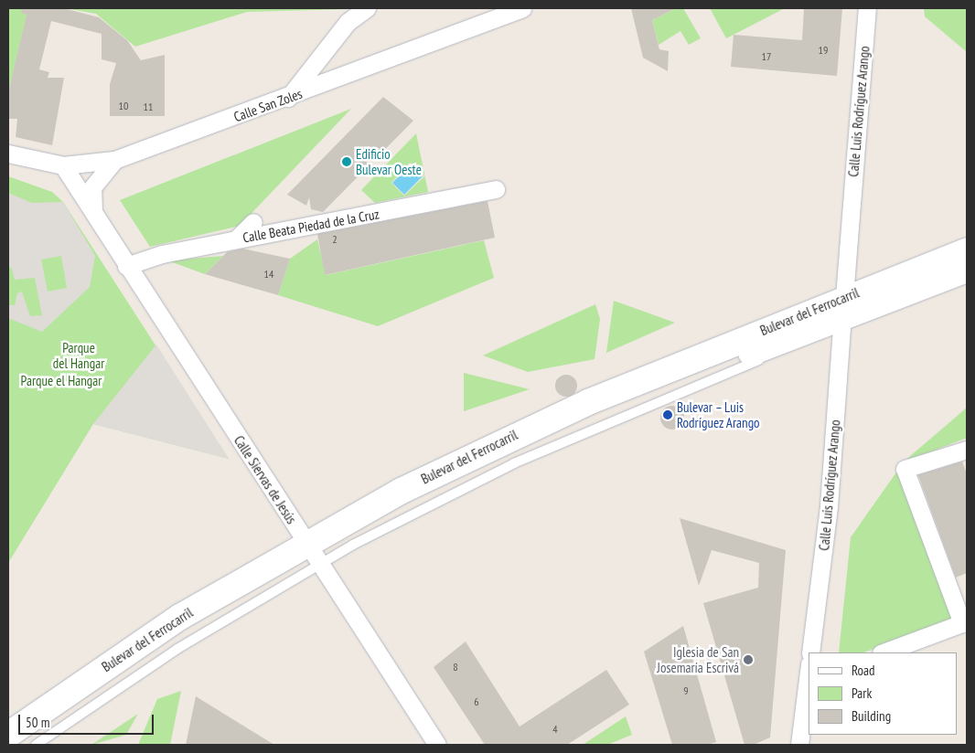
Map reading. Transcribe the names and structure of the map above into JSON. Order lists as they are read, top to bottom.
{
  "streets": {
    "main road": ["Bulevar del Ferrocarril"],
    "street": [
      "Calle San Zoles",
      "Calle Luis Rodríguez Arango",
      "Calle Beata Piedad de la Cruz",
      "Calle Siervas de Jesús"
    ]
  },
  "crossings": [
    ["Calle San Zoles", "Calle Siervas de Jesús"],
    ["Calle Luis Rodríguez Arango", "Bulevar del Ferrocarril"],
    ["Calle Beata Piedad de la Cruz", "Calle Siervas de Jesús"],
    ["Bulevar del Ferrocarril", "Calle Siervas de Jesús"]
  ],
  "parks": ["Parque del Hangar", "Parque el Hangar"],
  "places": ["Edificio Bulevar Oeste", "Bulevar – Luis Rodríguez Arango", "Iglesia de San Josemaría Escrivá"],
  "house_numbers": [
    "19",
    "17",
    "10",
    "11",
    "2",
    "14",
    "8",
    "9",
    "6",
    "4"
  ],
  "legend": ["Road", "Park", "Building"],
  "scale_bar": "50 m"
}
